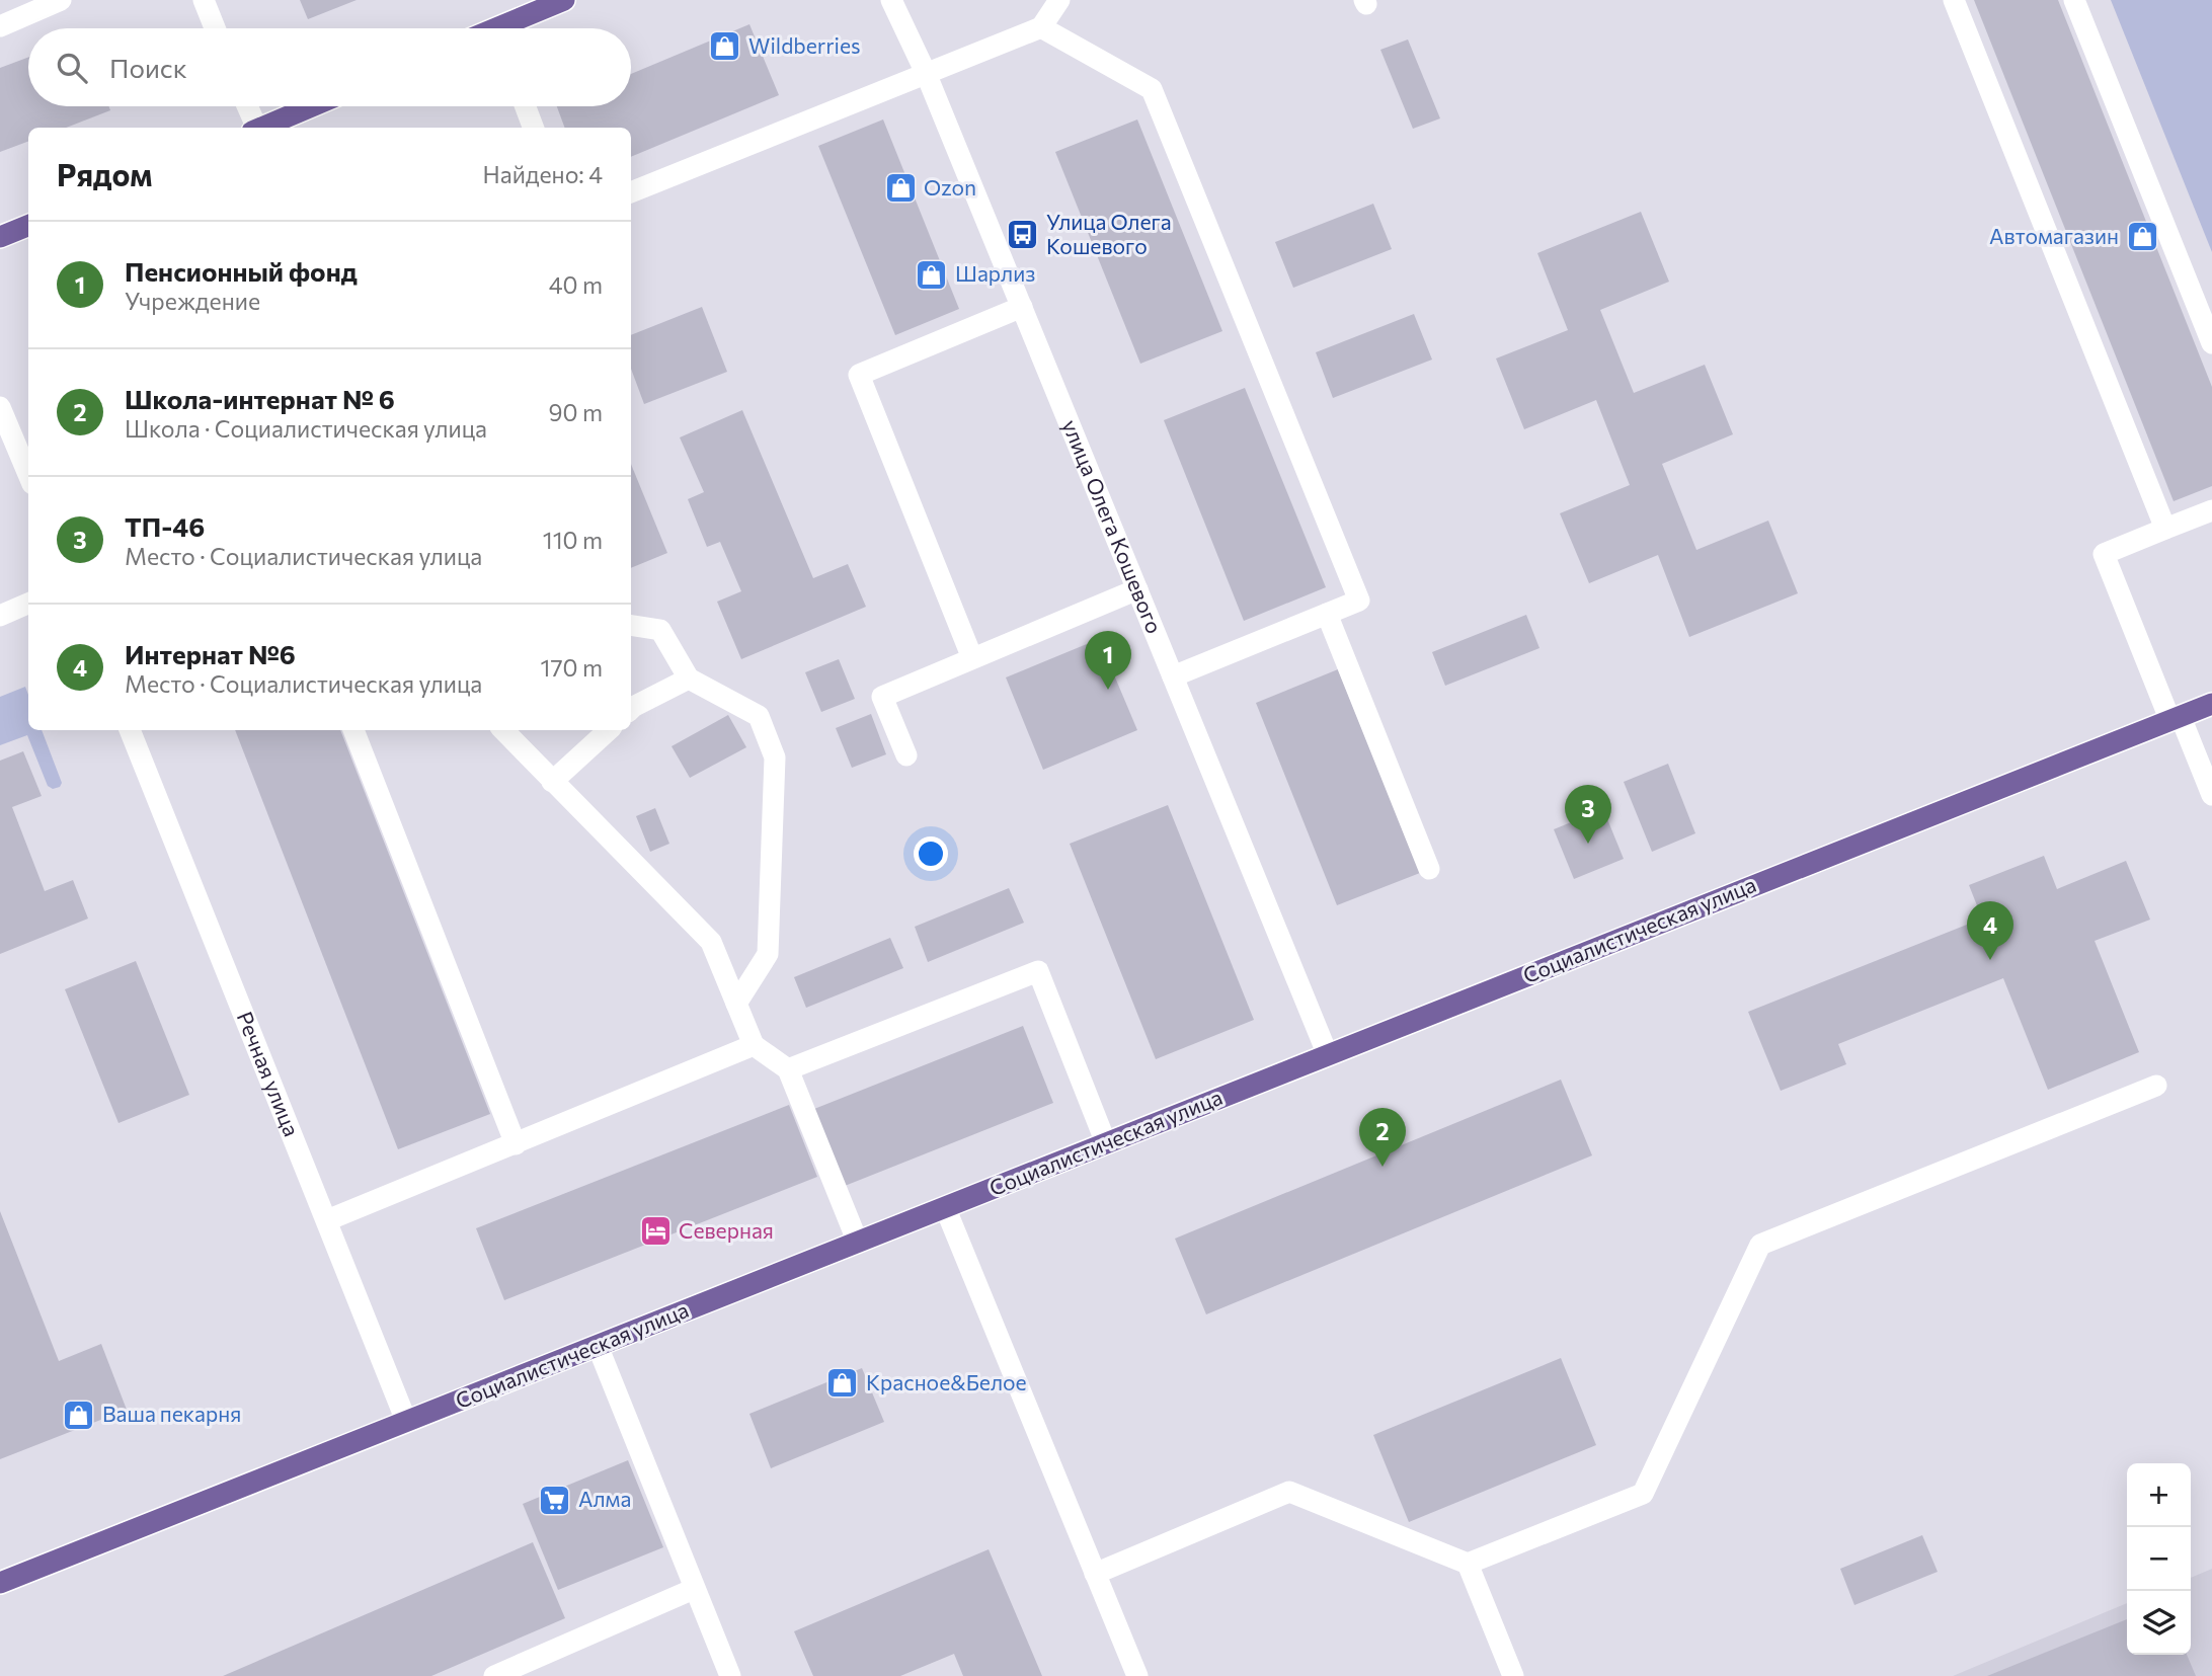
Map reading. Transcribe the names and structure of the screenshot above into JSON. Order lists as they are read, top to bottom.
{
  "streets": {
    "main road": ["Социалистическая улица"],
    "street": ["улица Олега Кошевого", "Речная улица"]
  },
  "crossings": [
    ["улица Олега Кошевого", "Социалистическая улица"],
    ["Социалистическая улица", "Речная улица"]
  ],
  "places": {
    "shop": [
      "Wildberries",
      "Ozon",
      "Автомагазин",
      "Шарлиз",
      "Красное&Белое",
      "Ваша пекарня"
    ],
    "bus stop": ["Улица Олега Кошевого"],
    "hotel": ["Северная"],
    "supermarket": ["Алма"]
  },
  "page": {
    "search": "Поиск",
    "heading": ["Рядом", "Найдено: 4"],
    "list": [
      {
        "mark": "1",
        "name": "Пенсионный фонд",
        "note": "Учреждение",
        "value": "40 m"
      },
      {
        "mark": "2",
        "name": "Школа-интернат № 6",
        "note": "Школа · Социалистическая улица",
        "value": "90 m"
      },
      {
        "mark": "3",
        "name": "ТП-46",
        "note": "Место · Социалистическая улица",
        "value": "110 m"
      },
      {
        "mark": "4",
        "name": "Интернат №6",
        "note": "Место · Социалистическая улица",
        "value": "170 m"
      }
    ],
    "pins": [
      "1",
      "3",
      "4",
      "2"
    ],
    "map_buttons": ["+", "−"]
  }
}
